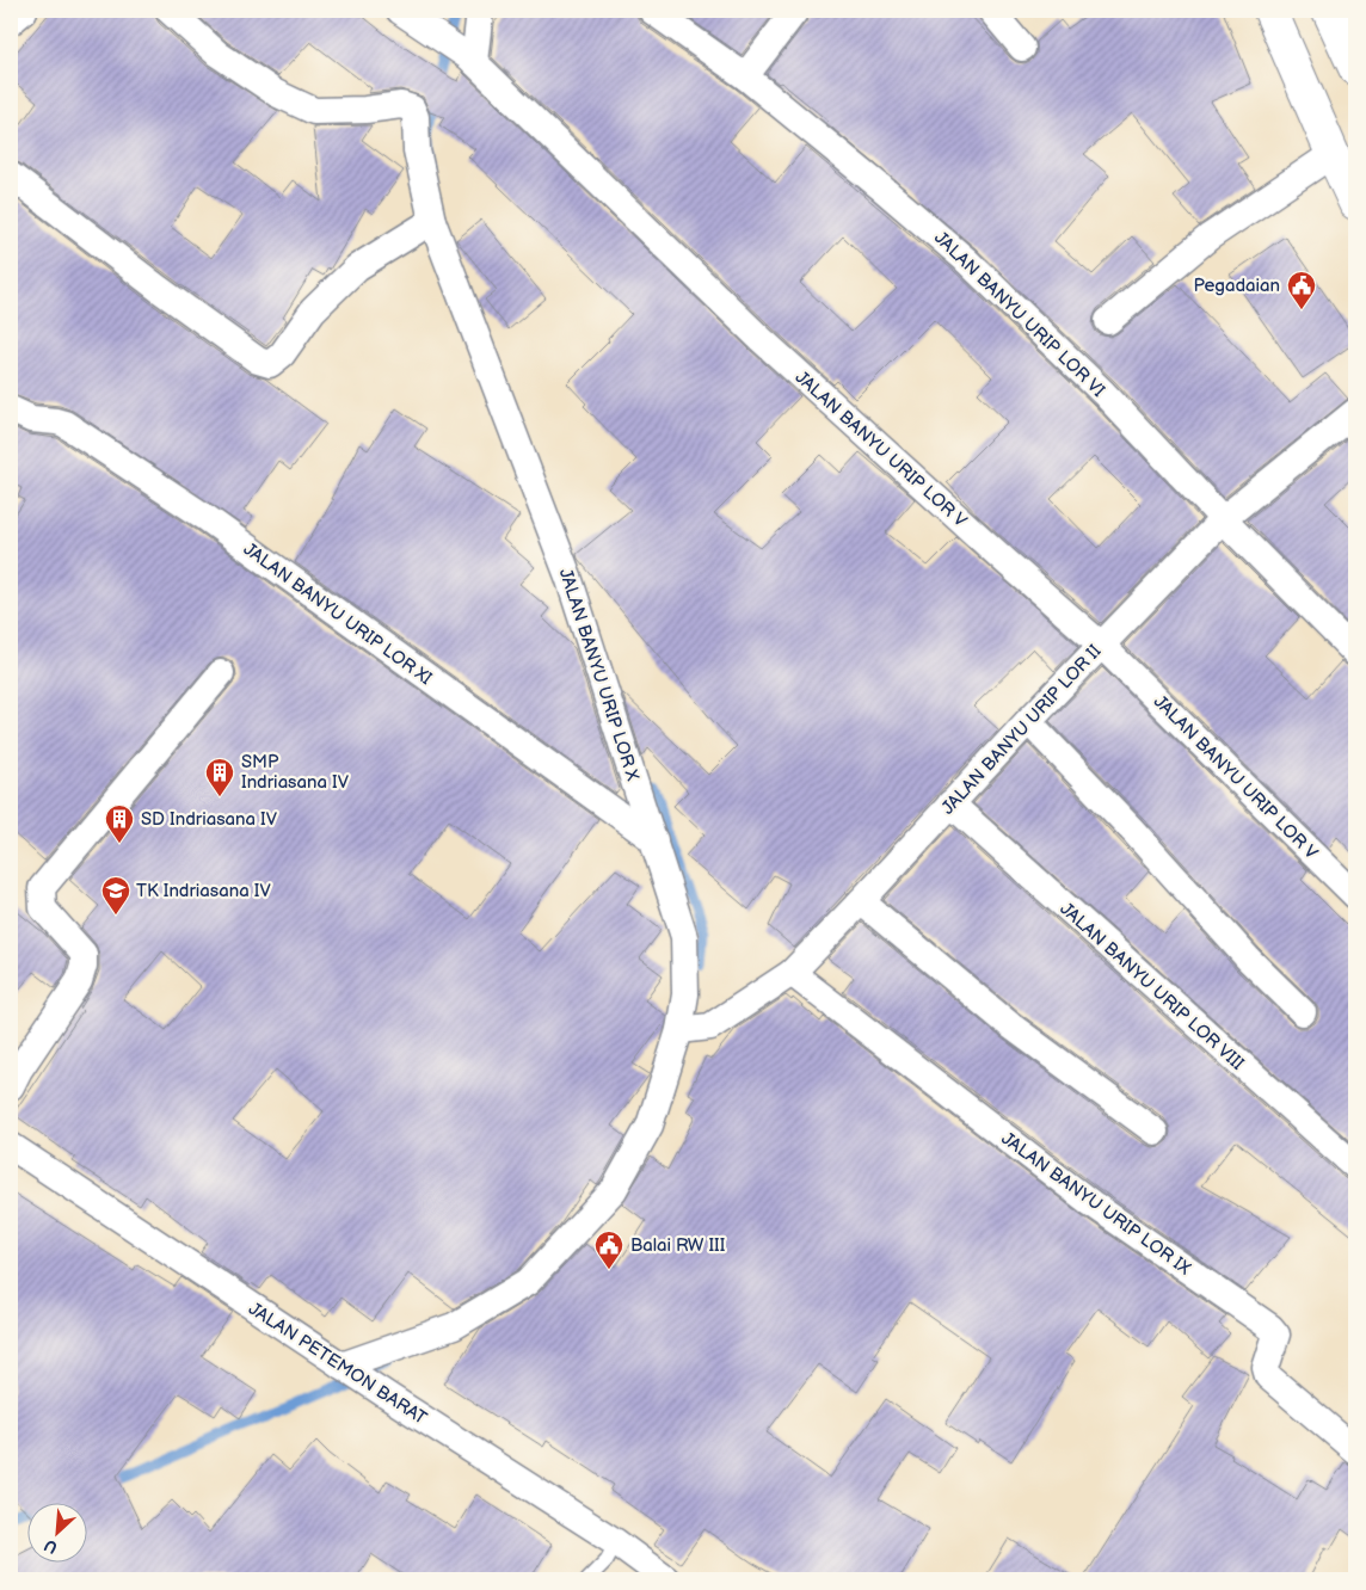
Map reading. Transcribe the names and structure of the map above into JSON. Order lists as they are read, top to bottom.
{
  "streets": {
    "street": [
      "JALAN BANYU URIP LOR VI",
      "JALAN BANYU URIP LOR V",
      "JALAN BANYU URIP LOR XI",
      "JALAN BANYU URIP LOR X",
      "JALAN BANYU URIP LOR II",
      "JALAN BANYU URIP LOR VIII",
      "JALAN BANYU URIP LOR IX",
      "JALAN PETEMON BARAT"
    ]
  },
  "crossings": [
    ["JALAN BANYU URIP LOR VI", "JALAN BANYU URIP LOR II"],
    ["JALAN BANYU URIP LOR V", "JALAN BANYU URIP LOR II"],
    ["JALAN BANYU URIP LOR XI", "JALAN BANYU URIP LOR X"],
    ["JALAN BANYU URIP LOR X", "JALAN BANYU URIP LOR II"],
    ["JALAN BANYU URIP LOR X", "JALAN PETEMON BARAT"],
    ["JALAN BANYU URIP LOR II", "JALAN BANYU URIP LOR VIII"],
    ["JALAN BANYU URIP LOR II", "JALAN BANYU URIP LOR IX"]
  ],
  "places": {
    "public building": ["Pegadaian", "Balai RW III"],
    "building": ["SMP Indriasana IV", "SD Indriasana IV"],
    "school or university": ["TK Indriasana IV"]
  },
  "north": "bottom left"
}
